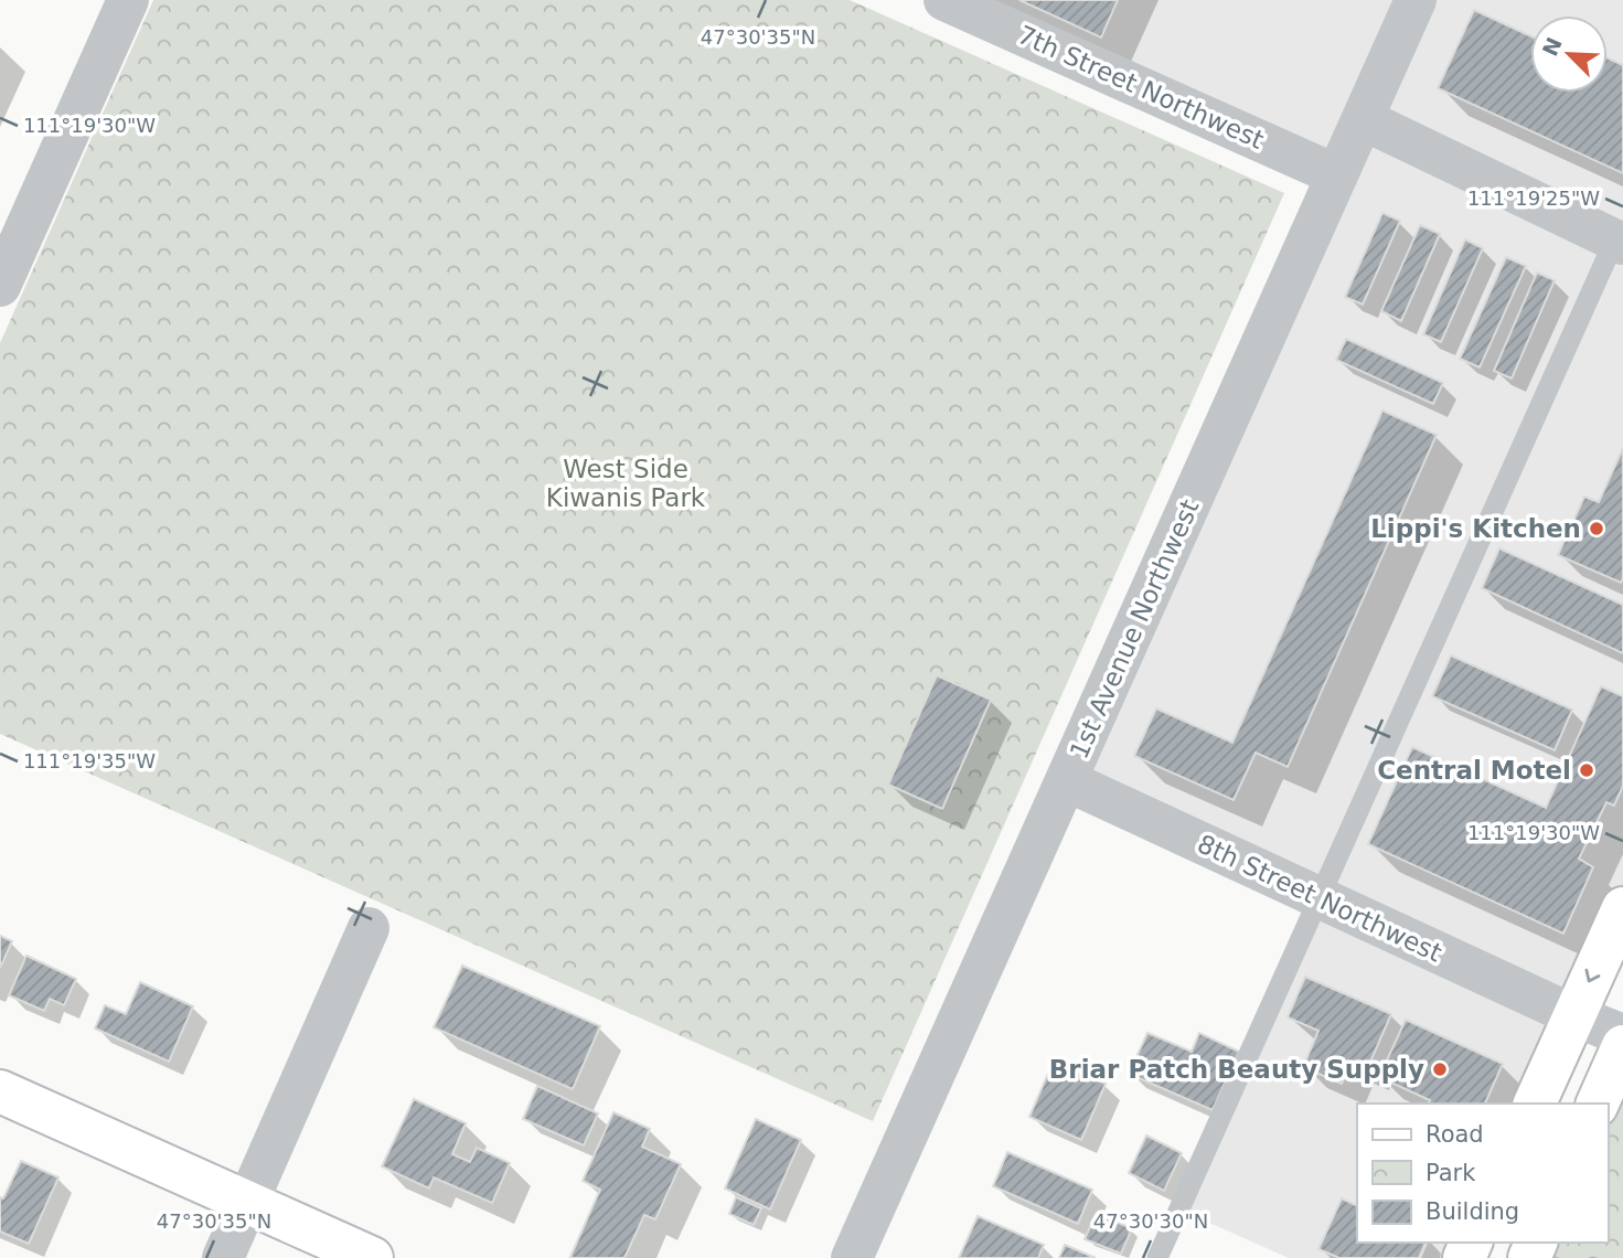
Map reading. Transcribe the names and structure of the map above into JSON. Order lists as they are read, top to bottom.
{
  "streets": {
    "street": ["7th Street Northwest", "1st Avenue Northwest", "8th Street Northwest"]
  },
  "crossings": [
    ["7th Street Northwest", "1st Avenue Northwest"],
    ["1st Avenue Northwest", "8th Street Northwest"]
  ],
  "parks": ["West Side Kiwanis Park"],
  "places": ["Lippi's Kitchen", "Central Motel", "Briar Patch Beauty Supply"],
  "legend": ["Road", "Park", "Building"],
  "north": "top left",
  "coordinates": [
    "47°30'35\"N",
    "111°19'30\"W",
    "111°19'25\"W",
    "111°19'35\"W",
    "47°30'30\"N"
  ]
}
